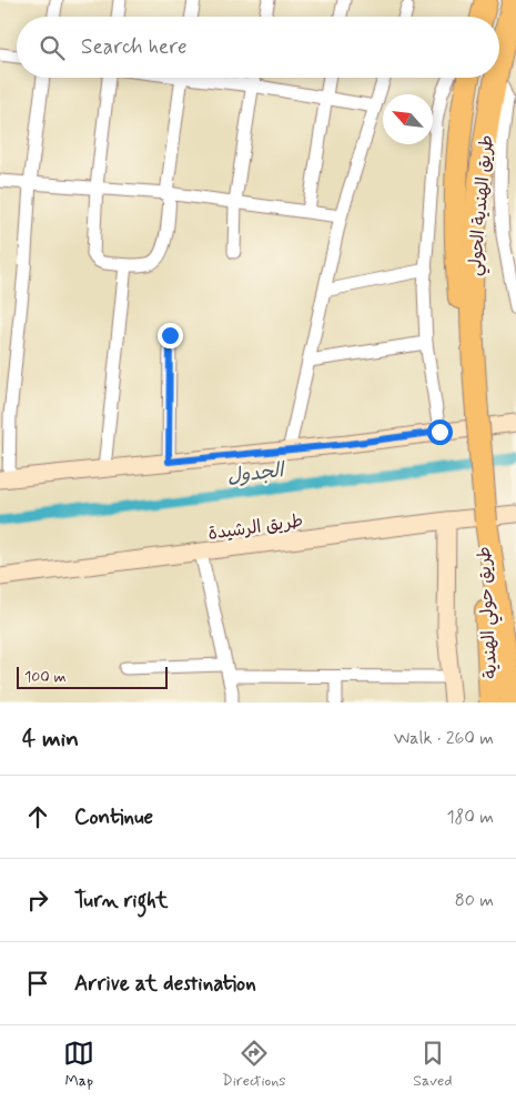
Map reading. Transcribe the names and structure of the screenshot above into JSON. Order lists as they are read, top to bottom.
{
  "streets": {
    "highway": ["طريق الهندية الحولي", "طريق حولي الهندية"],
    "street": ["طريق الرشيدة"]
  },
  "water": ["الجدول"],
  "scale_bar": "100 m",
  "north": "top left",
  "page": {
    "search": "Search here",
    "scale": "100 m",
    "heading": ["4 min", "Walk · 260 m"],
    "list": [
      ["Continue", "180 m"],
      ["Turn right", "80 m"],
      "Arrive at destination"
    ],
    "nav": ["Map", "Directions", "Saved"]
  }
}
